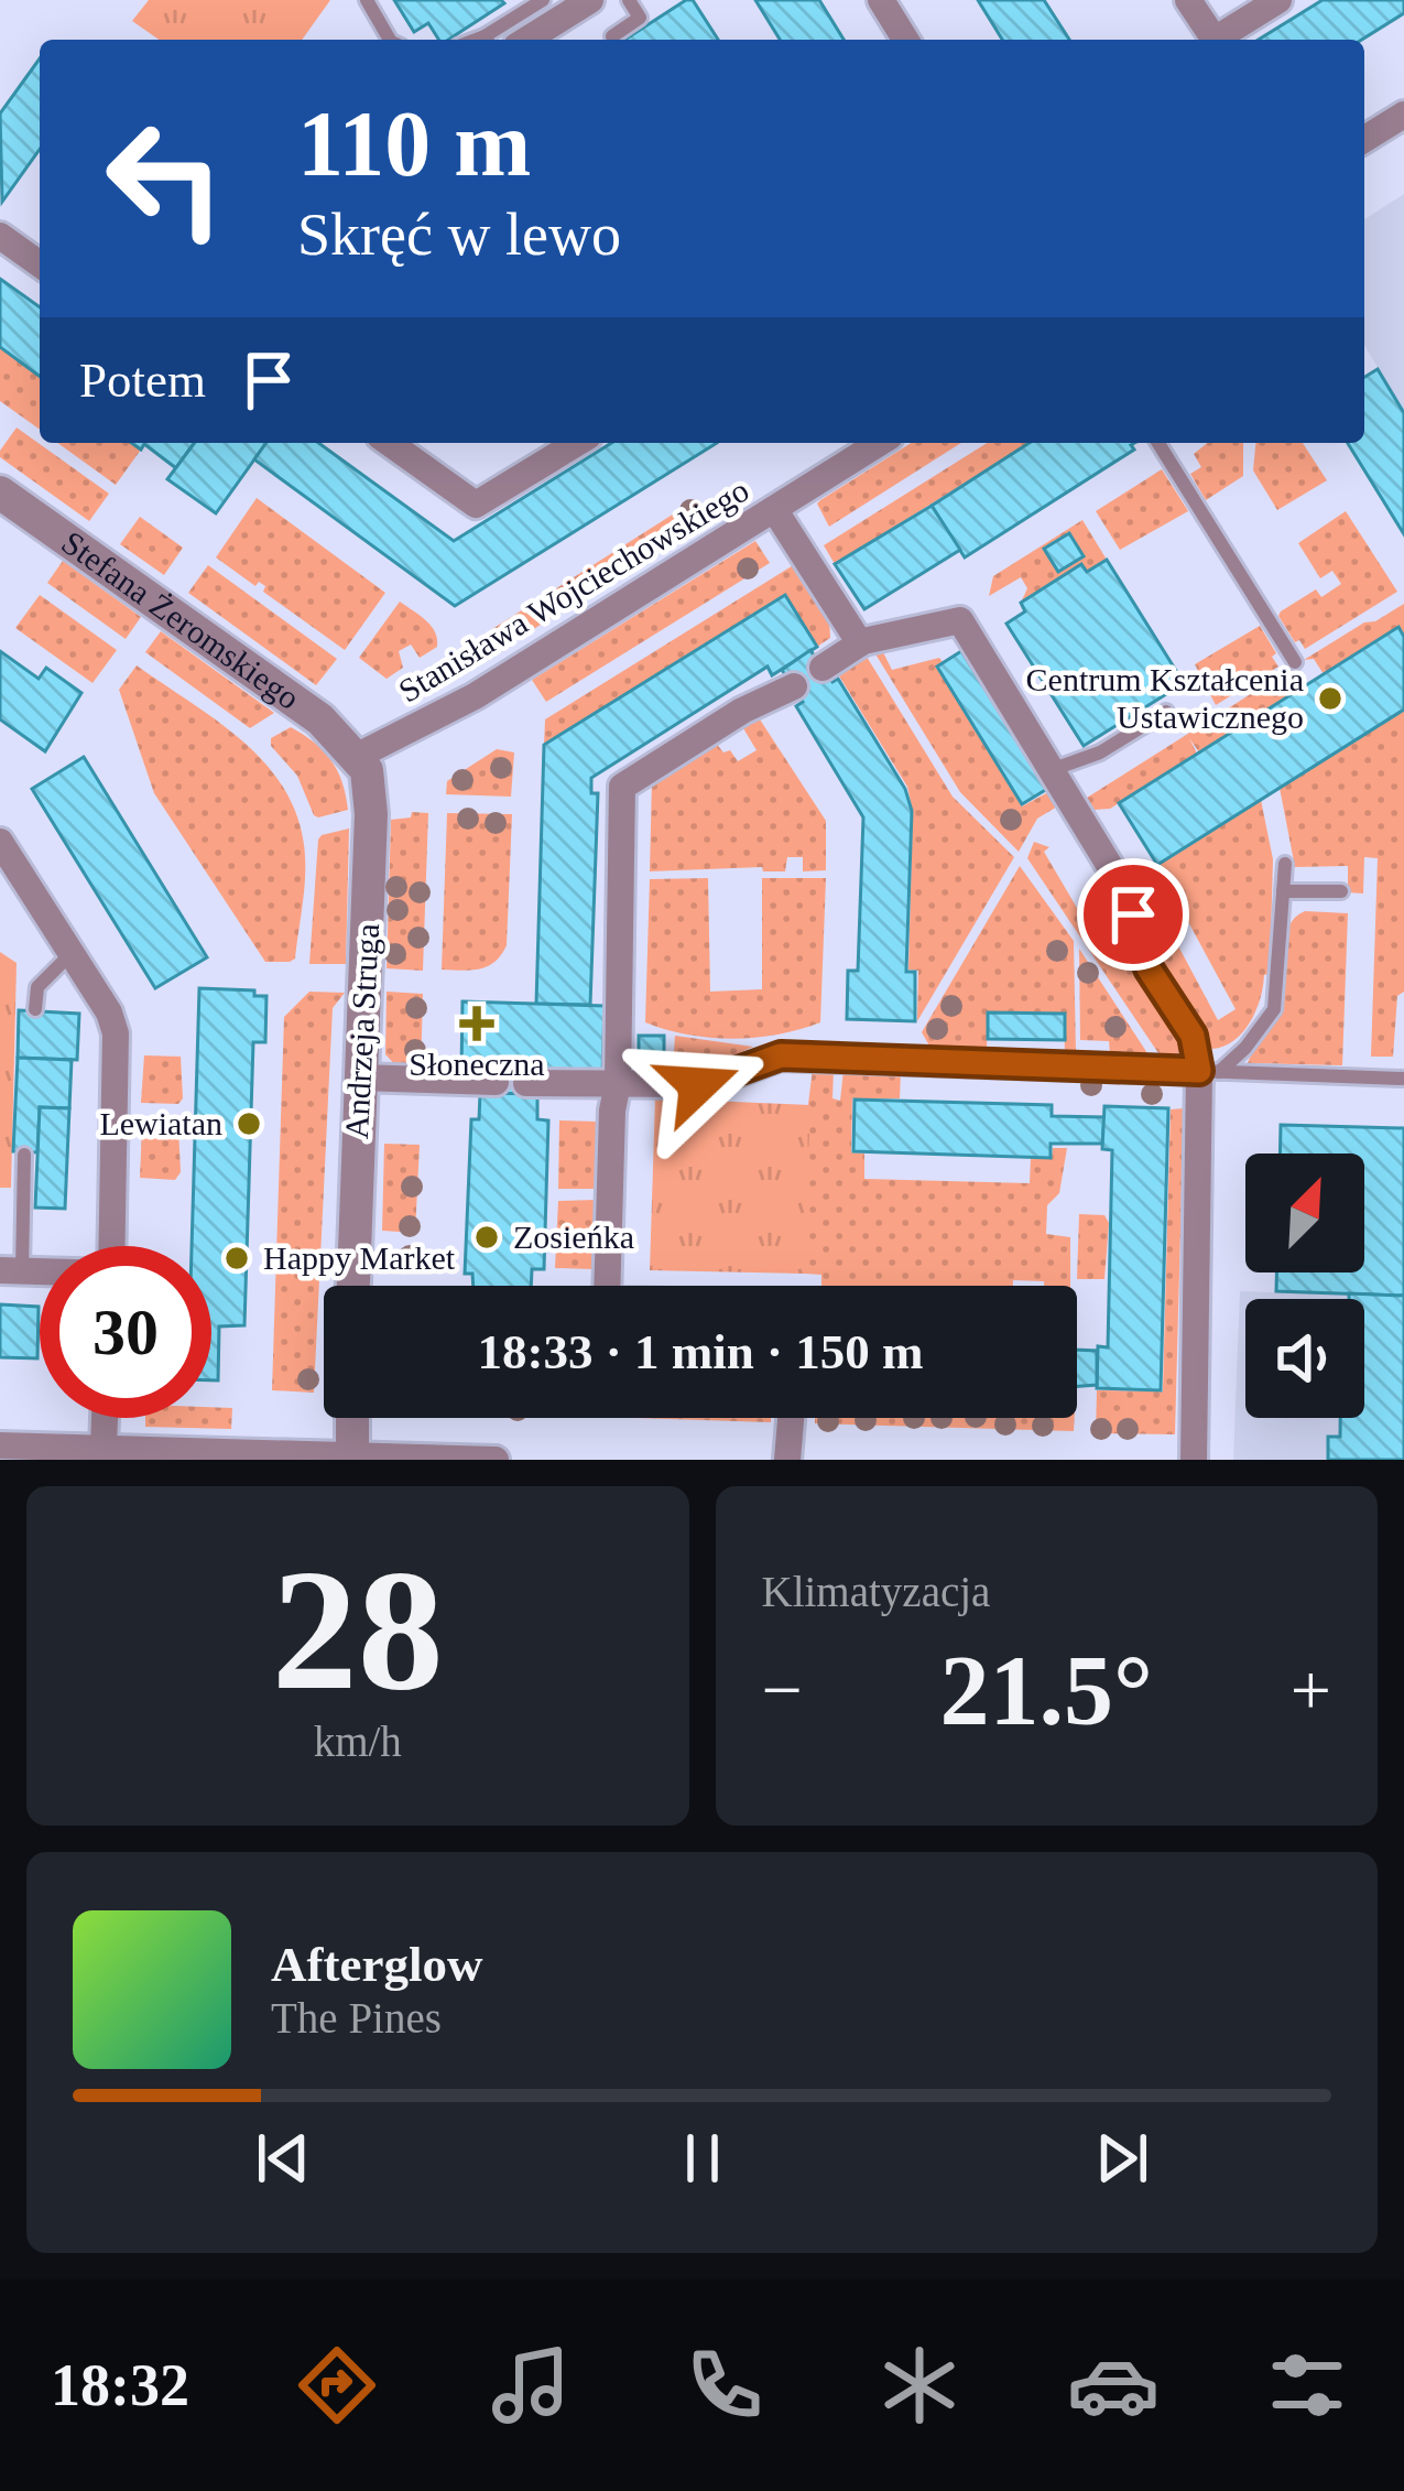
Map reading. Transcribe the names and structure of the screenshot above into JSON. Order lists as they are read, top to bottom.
{
  "streets": {
    "street": ["Stanisława Wojciechowskiego", "Stefana Żeromskiego", "Andrzeja Struga"]
  },
  "crossings": [
    ["Stanisława Wojciechowskiego", "Stefana Żeromskiego"],
    ["Stanisława Wojciechowskiego", "Andrzeja Struga"],
    ["Stefana Żeromskiego", "Andrzeja Struga"]
  ],
  "places": {
    "other": [
      "Centrum Kształcenia Ustawicznego",
      "Lewiatan",
      "Zosieńka",
      "Happy Market"
    ],
    "health": ["Słoneczna"]
  },
  "north": "top right",
  "page": {
    "turn": ["110 m", "Skręć w lewo"],
    "then": "Potem",
    "limit": "30",
    "trip": "18:33 · 1 min · 150 m",
    "tile": [
      ["28", "km/h"],
      "Klimatyzacja"
    ],
    "heat": ["−", "21.5°", "+"],
    "song": ["Afterglow", "The Pines"],
    "tabs": "18:32"
  }
}
